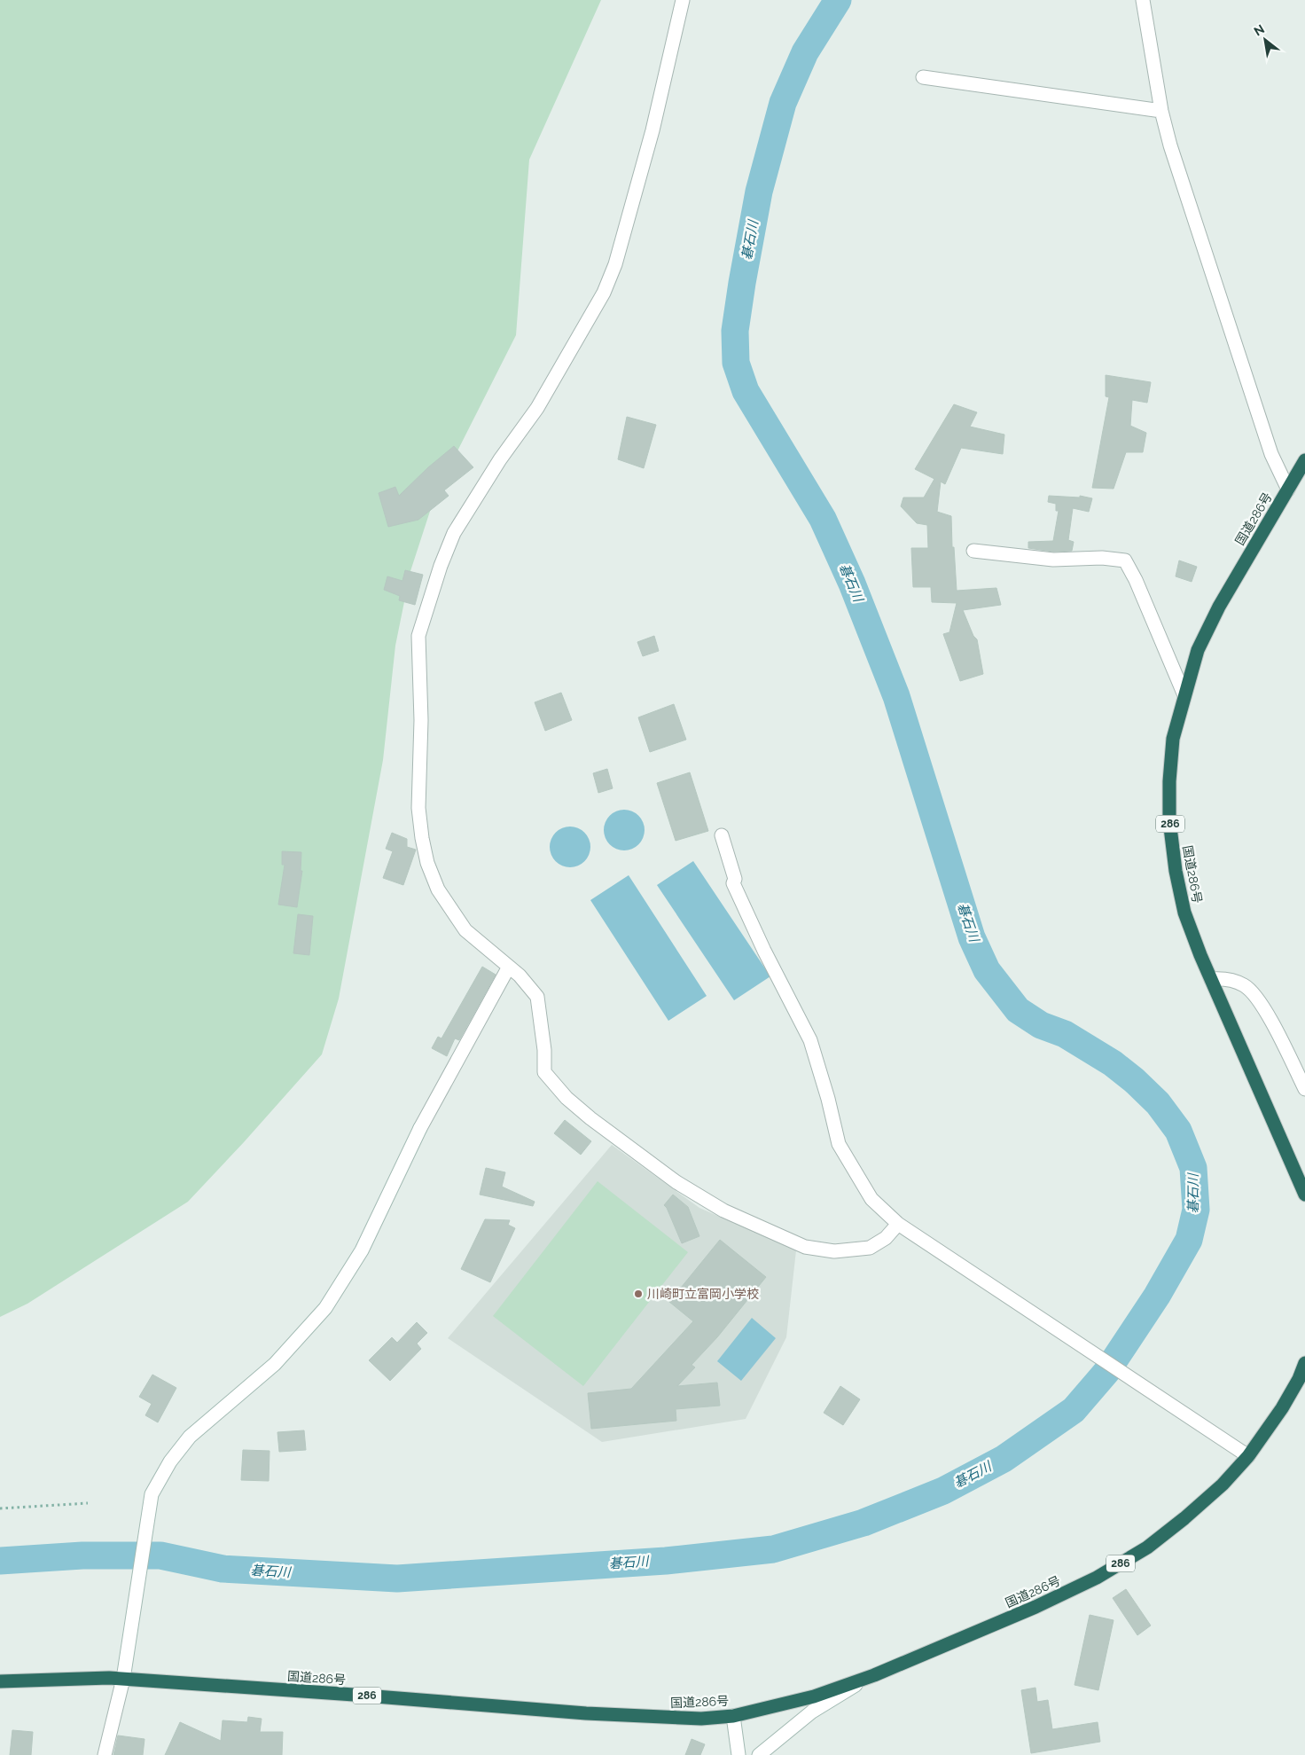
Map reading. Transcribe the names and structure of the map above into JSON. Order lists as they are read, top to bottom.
{
  "streets": {
    "highway": ["国道286号", "286"]
  },
  "water": ["碁石川"],
  "places": ["川崎町立富岡小学校"],
  "north": "top left"
}
